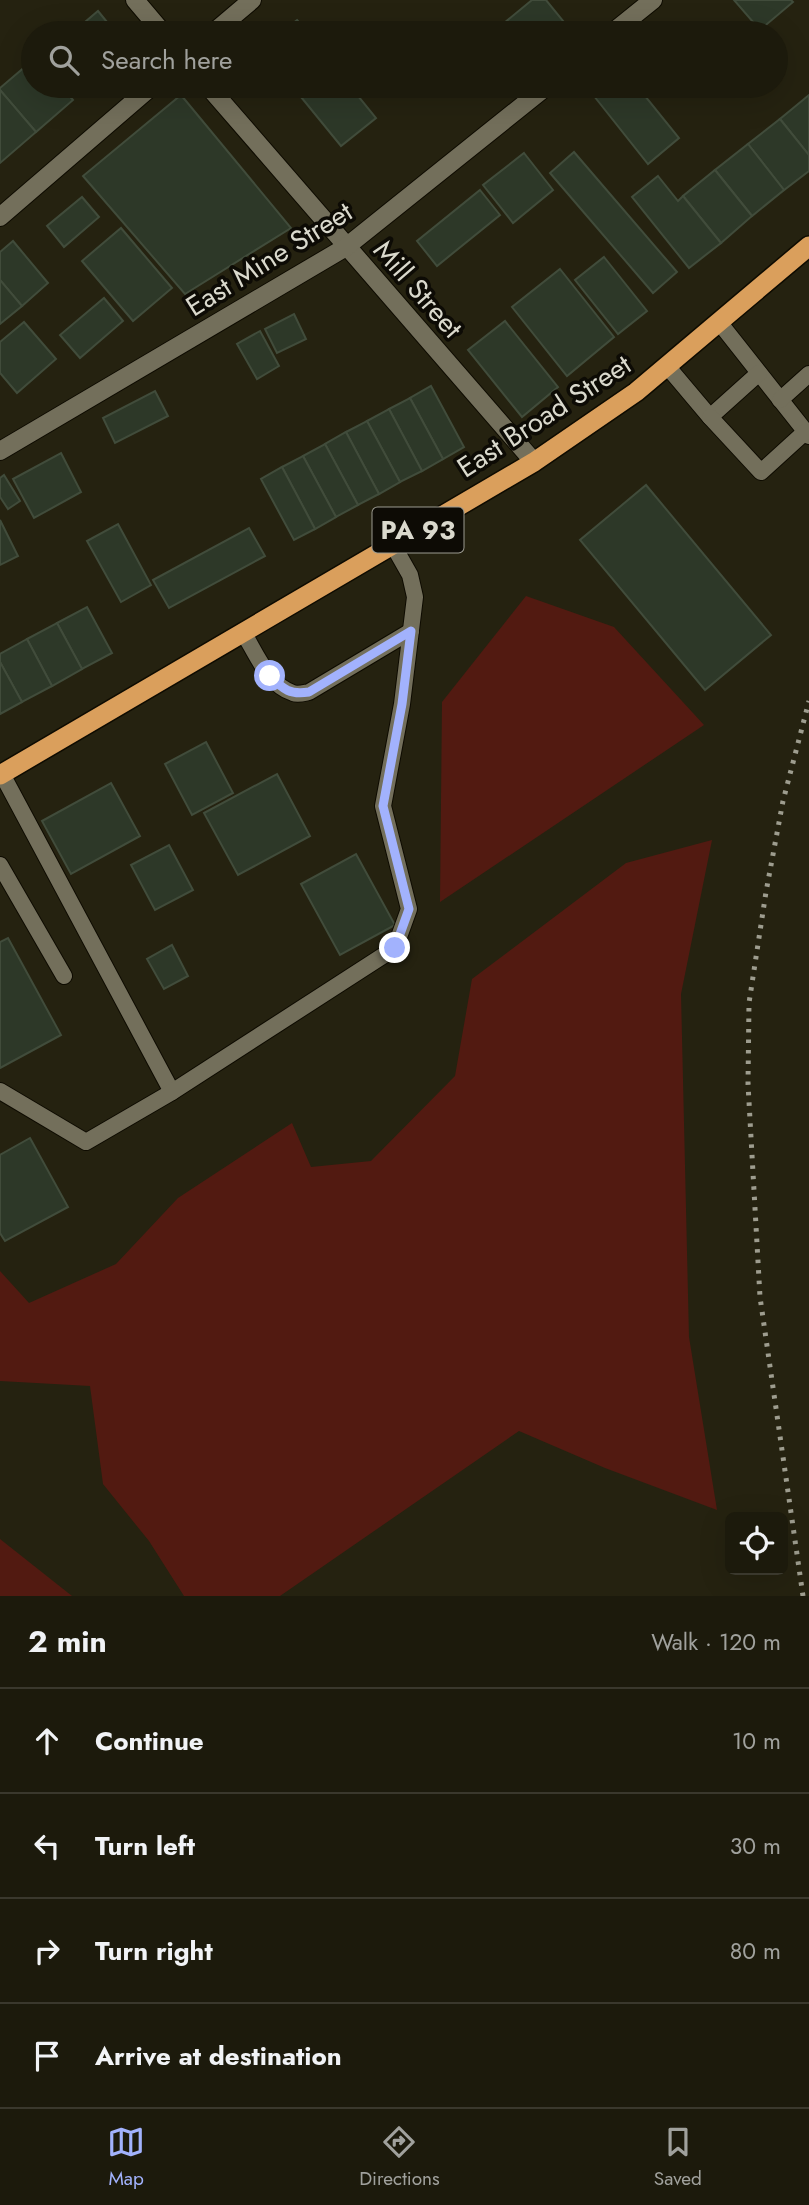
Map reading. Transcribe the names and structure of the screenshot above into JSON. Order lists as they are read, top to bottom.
{
  "streets": {
    "highway": ["East Broad Street", "PA 93"],
    "street": ["East Mine Street", "Mill Street"]
  },
  "crossings": [
    ["East Mine Street", "Mill Street"],
    ["Mill Street", "East Broad Street"]
  ],
  "page": {
    "search": "Search here",
    "heading": ["2 min", "Walk · 120 m"],
    "list": [
      ["Continue", "10 m"],
      ["Turn left", "30 m"],
      ["Turn right", "80 m"],
      "Arrive at destination"
    ],
    "nav": ["Map", "Directions", "Saved"]
  }
}
